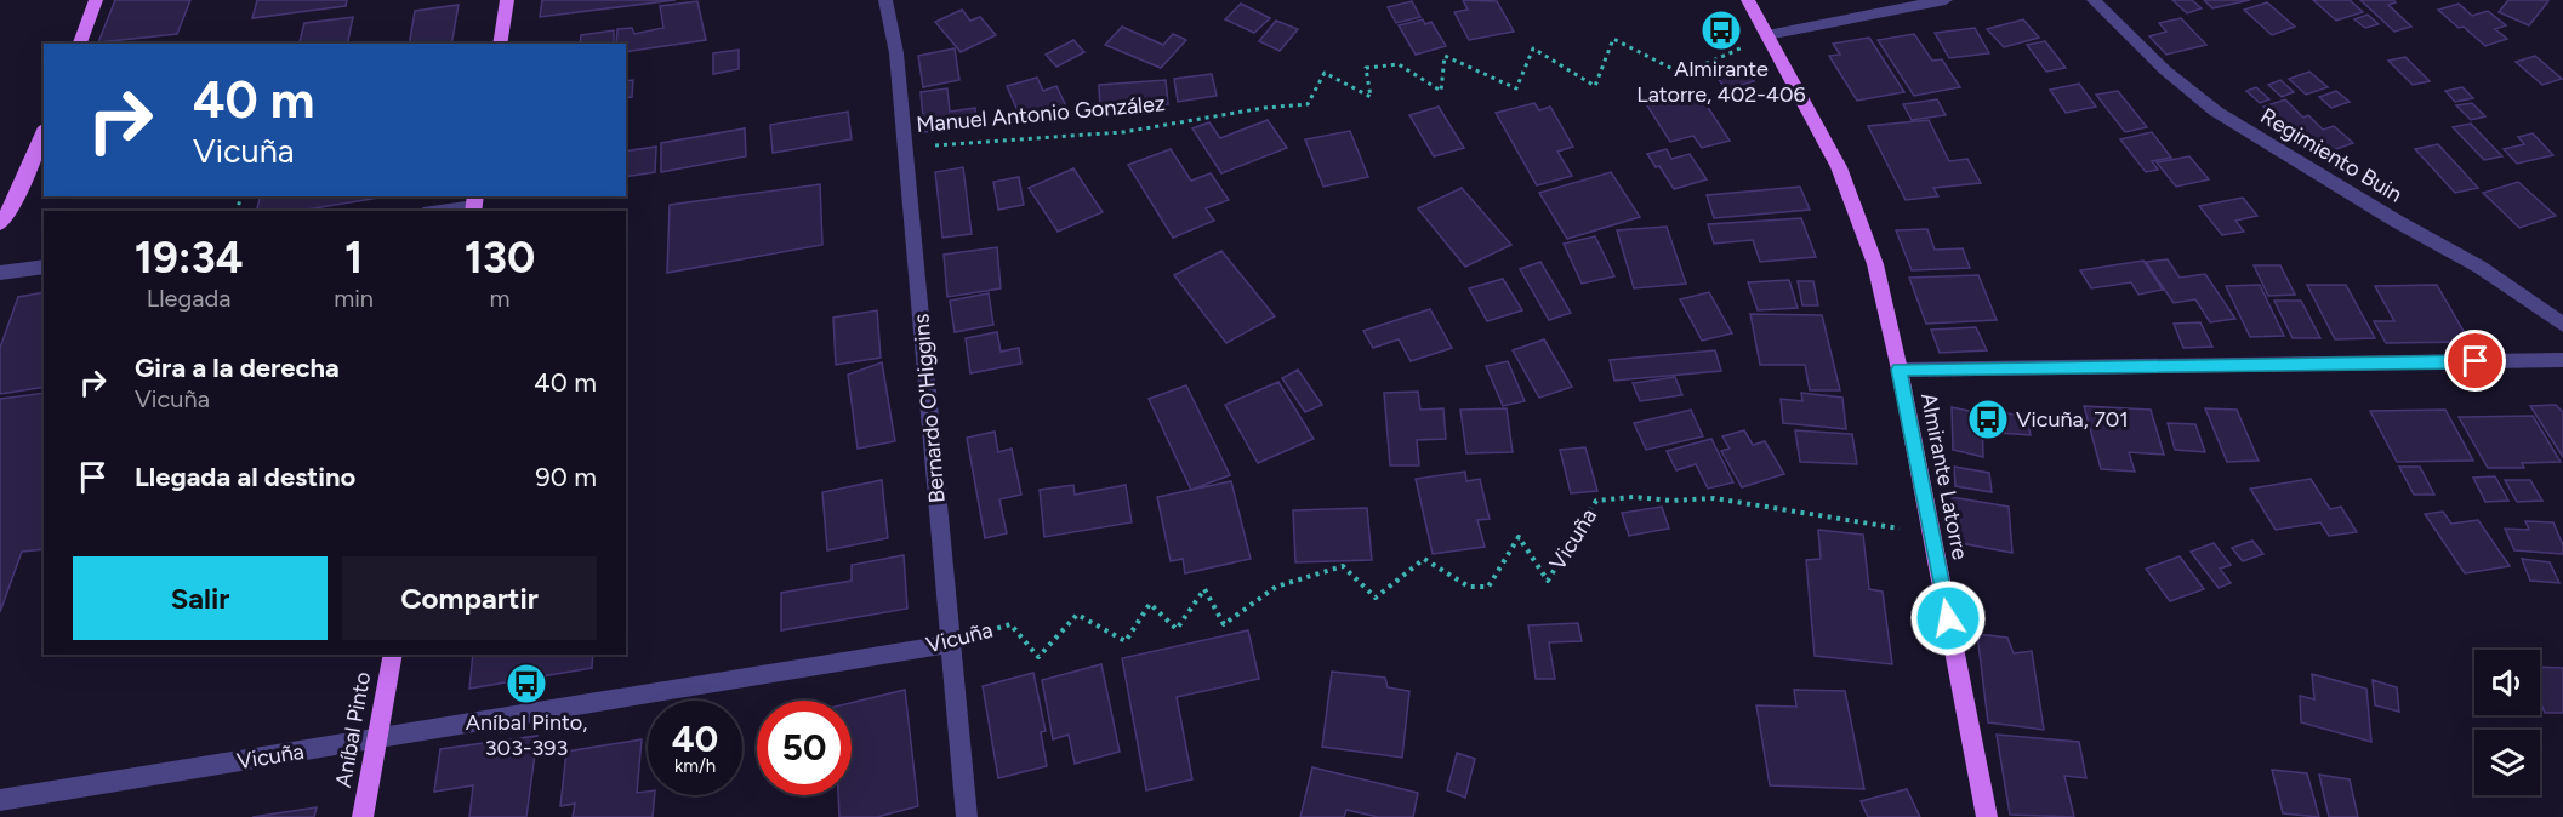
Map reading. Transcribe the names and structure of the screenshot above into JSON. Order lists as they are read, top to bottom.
{
  "streets": {
    "main road": ["Almirante Latorre", "Aníbal Pinto"],
    "street": ["Regimiento Buin", "Bernardo O'Higgins", "Vicuña"],
    "path": ["Manuel Antonio González"]
  },
  "crossings": [
    ["Manuel Antonio González", "Bernardo O'Higgins"],
    ["Manuel Antonio González", "Almirante Latorre"],
    ["Bernardo O'Higgins", "Vicuña"],
    ["Almirante Latorre", "Vicuña"],
    ["Vicuña", "Aníbal Pinto"]
  ],
  "places": {
    "bus stop": ["Almirante Latorre, 402-406", "Vicuña, 701", "Aníbal Pinto, 303-393"]
  },
  "page": {
    "turn": ["40 m", "Vicuña"],
    "eta": [
      "19:34",
      "Llegada",
      "1",
      "min",
      "130",
      "m"
    ],
    "list": [
      {
        "name": "Gira a la derecha",
        "note": "Vicuña",
        "value": "40 m"
      },
      {
        "name": "Llegada al destino",
        "value": "90 m"
      }
    ],
    "buttons": ["Salir", "Compartir"],
    "speed": "40 km/h",
    "limit": "50"
  }
}
